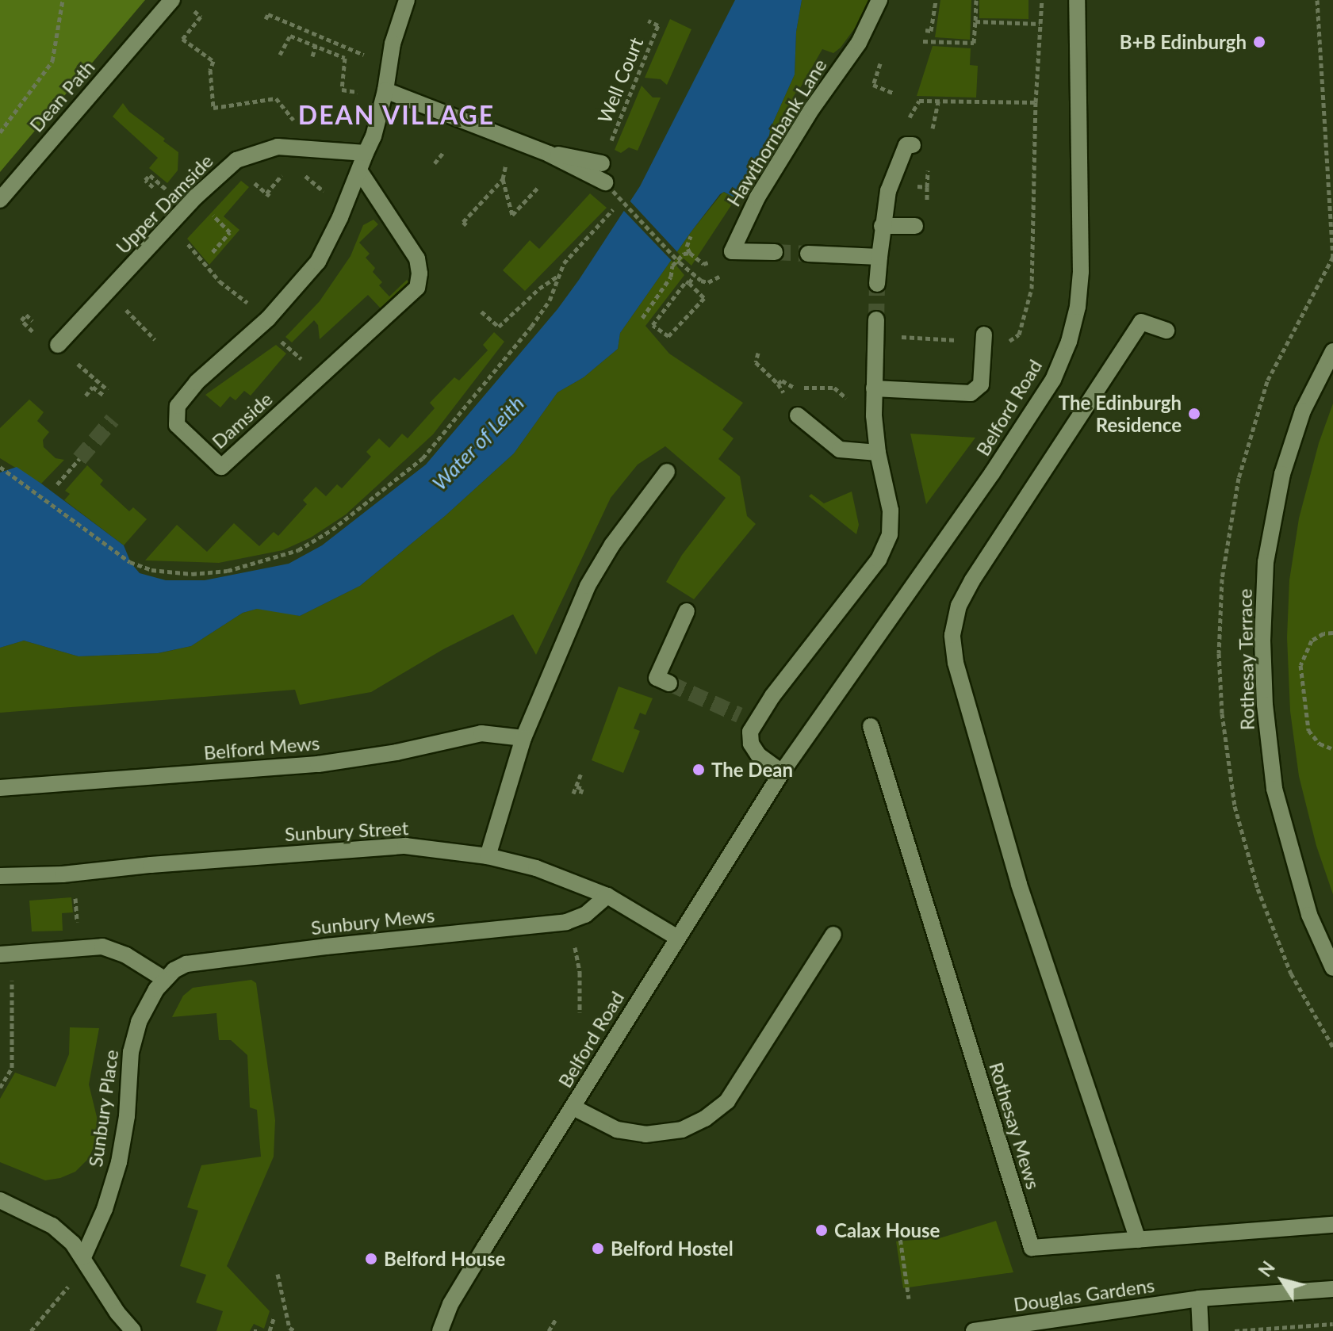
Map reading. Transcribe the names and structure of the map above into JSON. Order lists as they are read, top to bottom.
{
  "streets": {
    "street": [
      "Dean Path",
      "Hawthornbank Lane",
      "Upper Damside",
      "Belford Road",
      "Damside",
      "Rothesay Terrace",
      "Belford Mews",
      "Sunbury Street",
      "Sunbury Mews",
      "Sunbury Place",
      "Rothesay Mews",
      "Douglas Gardens"
    ],
    "path": ["Well Court"]
  },
  "crossings": [
    ["Upper Damside", "Damside"],
    ["Belford Road", "Sunbury Street"],
    ["Sunbury Street", "Sunbury Mews"],
    ["Sunbury Mews", "Sunbury Place"]
  ],
  "districts": ["DEAN VILLAGE"],
  "water": ["Water of Leith"],
  "places": [
    "B+B Edinburgh",
    "The Edinburgh Residence",
    "The Dean",
    "Calax House",
    "Belford Hostel",
    "Belford House"
  ],
  "north": "top left"
}
